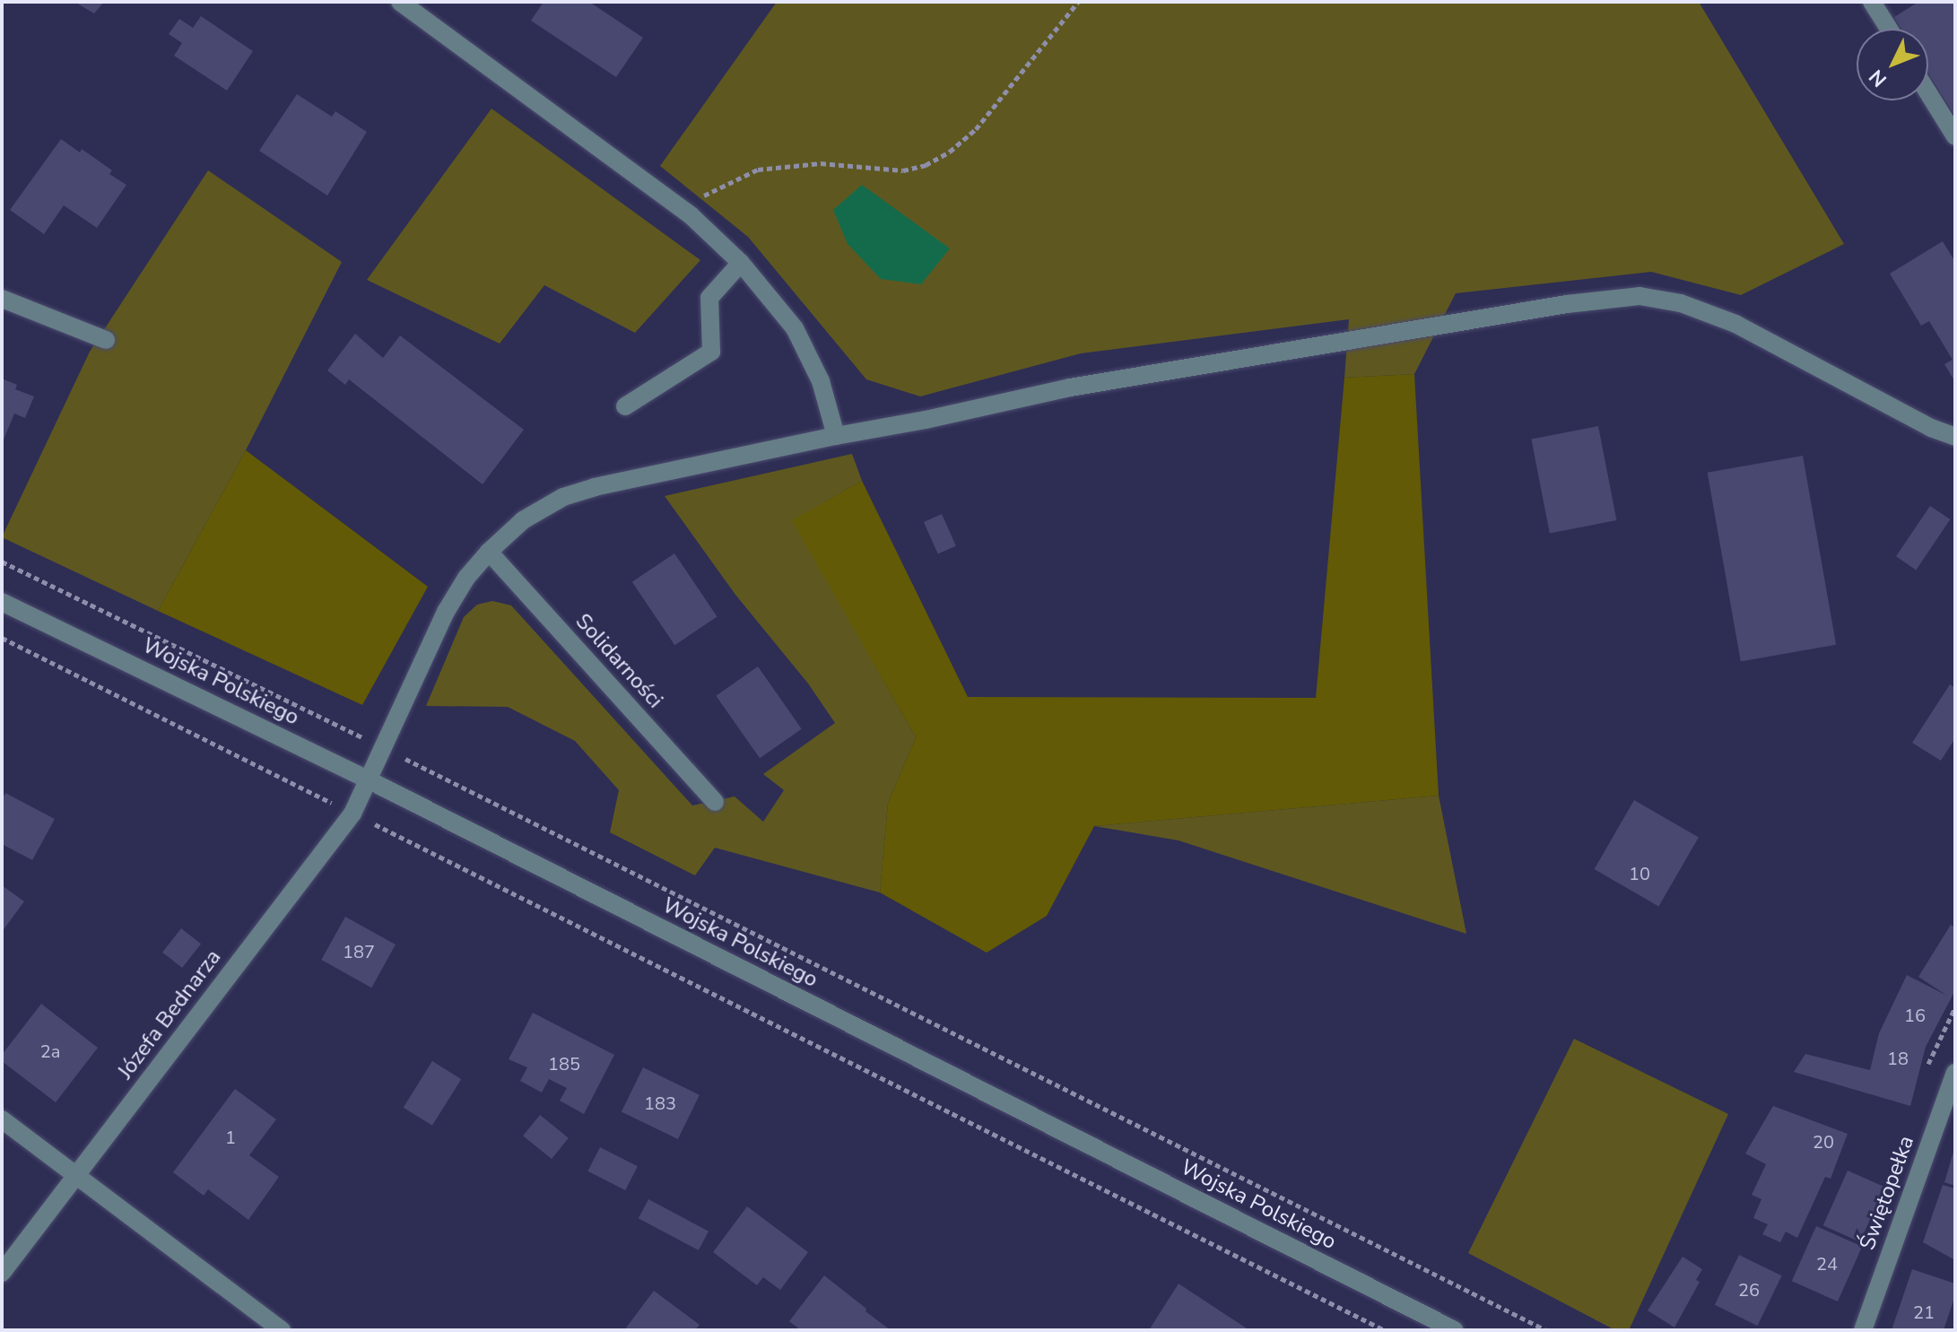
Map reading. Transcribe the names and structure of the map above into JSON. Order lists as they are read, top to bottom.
{
  "streets": {
    "street": [
      "Solidarności",
      "Wojska Polskiego",
      "Józefa Bednarza",
      "Świętopełka"
    ]
  },
  "crossings": [
    ["Solidarności", "Józefa Bednarza"],
    ["Wojska Polskiego", "Józefa Bednarza"]
  ],
  "house_numbers": [
    "10",
    "187",
    "16",
    "2a",
    "18",
    "185",
    "183",
    "1",
    "20",
    "24",
    "26",
    "21"
  ],
  "north": "bottom left"
}
